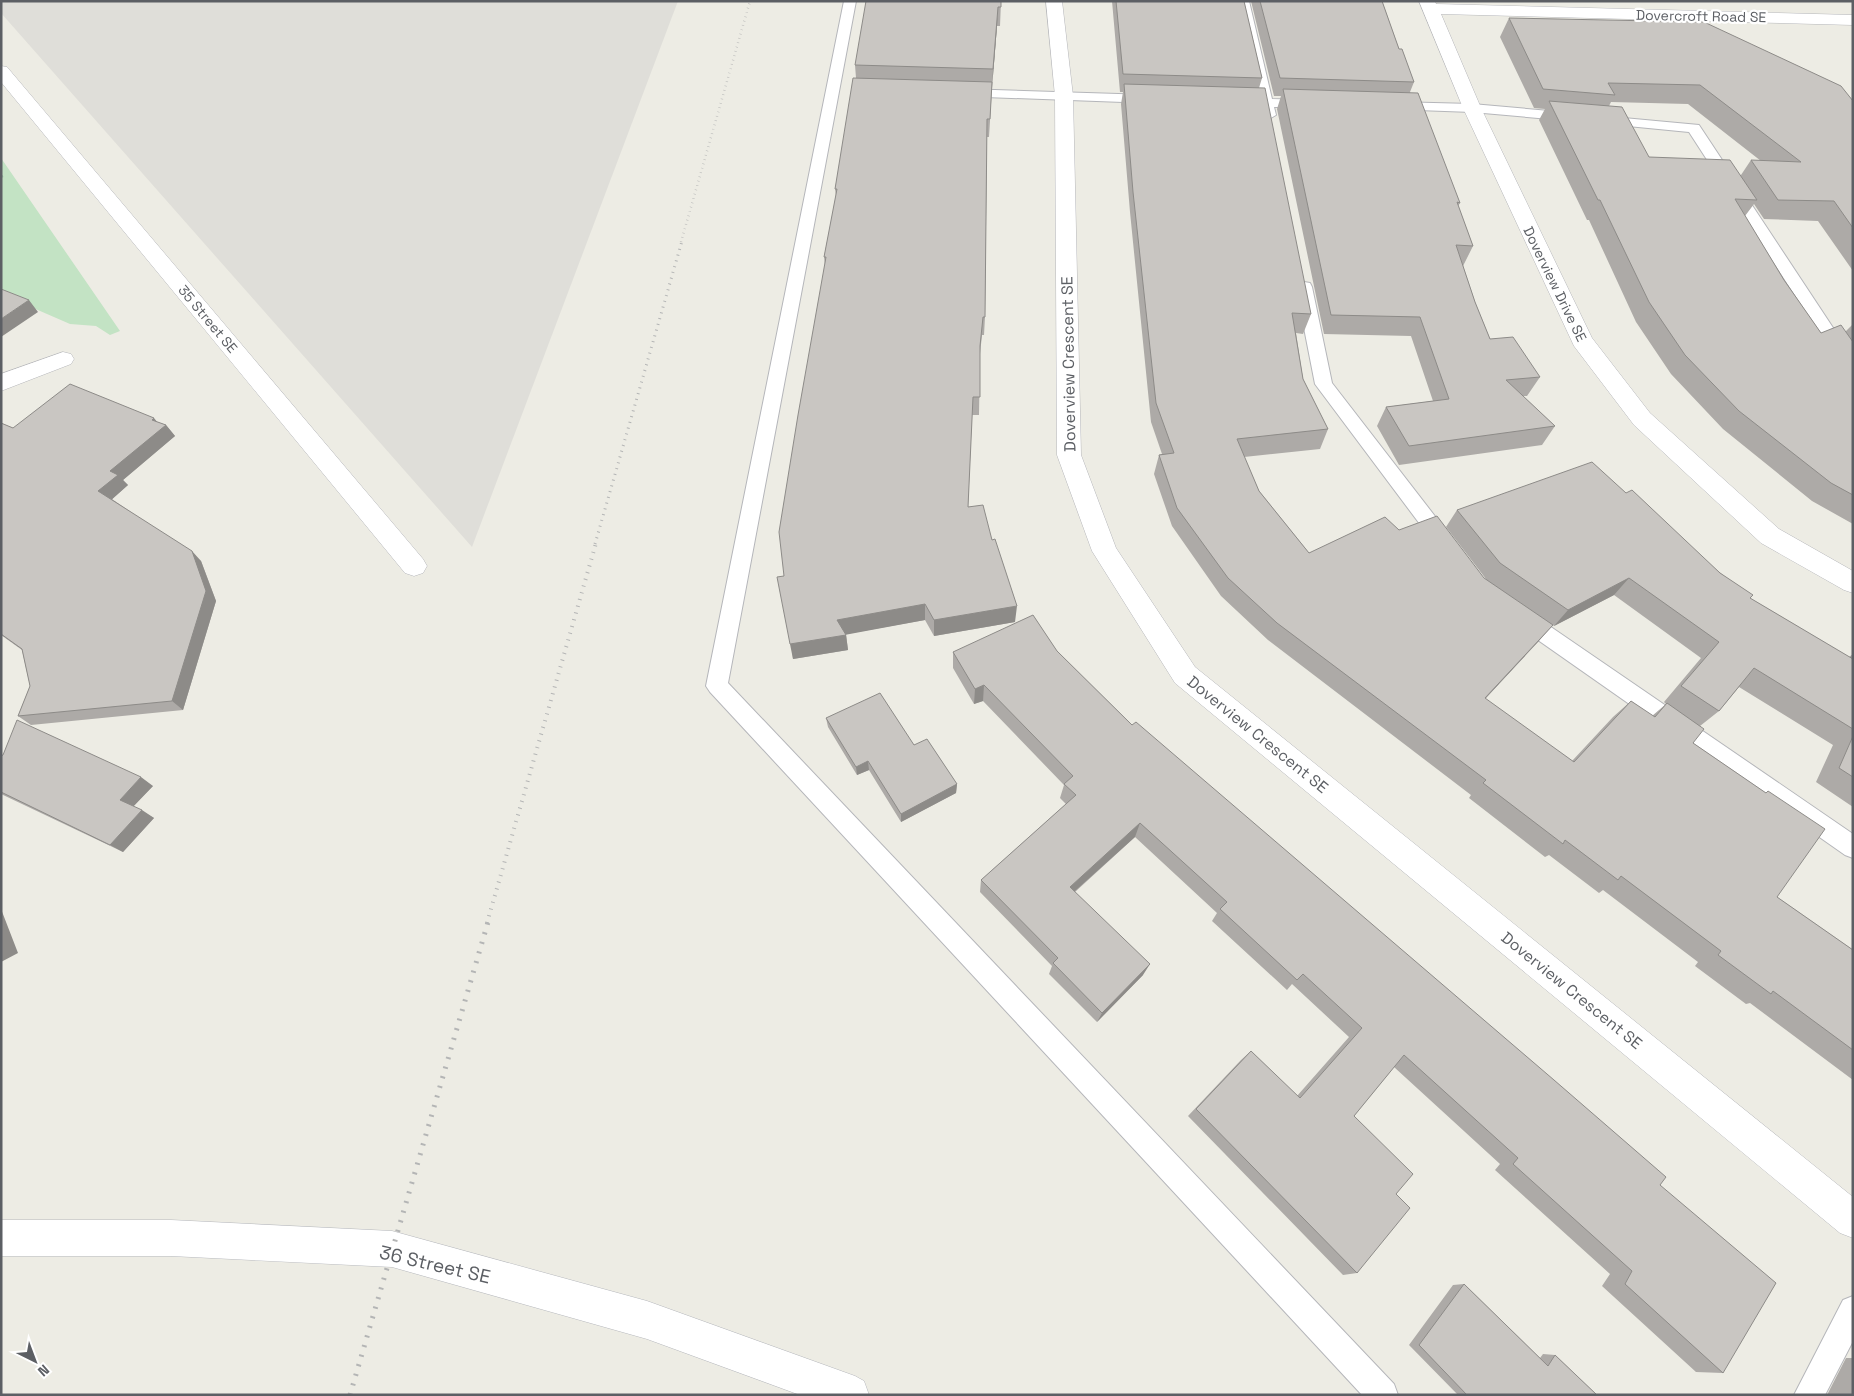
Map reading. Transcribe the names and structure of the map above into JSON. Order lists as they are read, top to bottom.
{
  "streets": {
    "street": [
      "Dovercroft Road SE",
      "Doverview Drive SE",
      "35 Street SE",
      "Doverview Crescent SE",
      "36 Street SE"
    ]
  },
  "crossings": [
    ["Dovercroft Road SE", "Doverview Drive SE"]
  ],
  "north": "bottom right"
}
